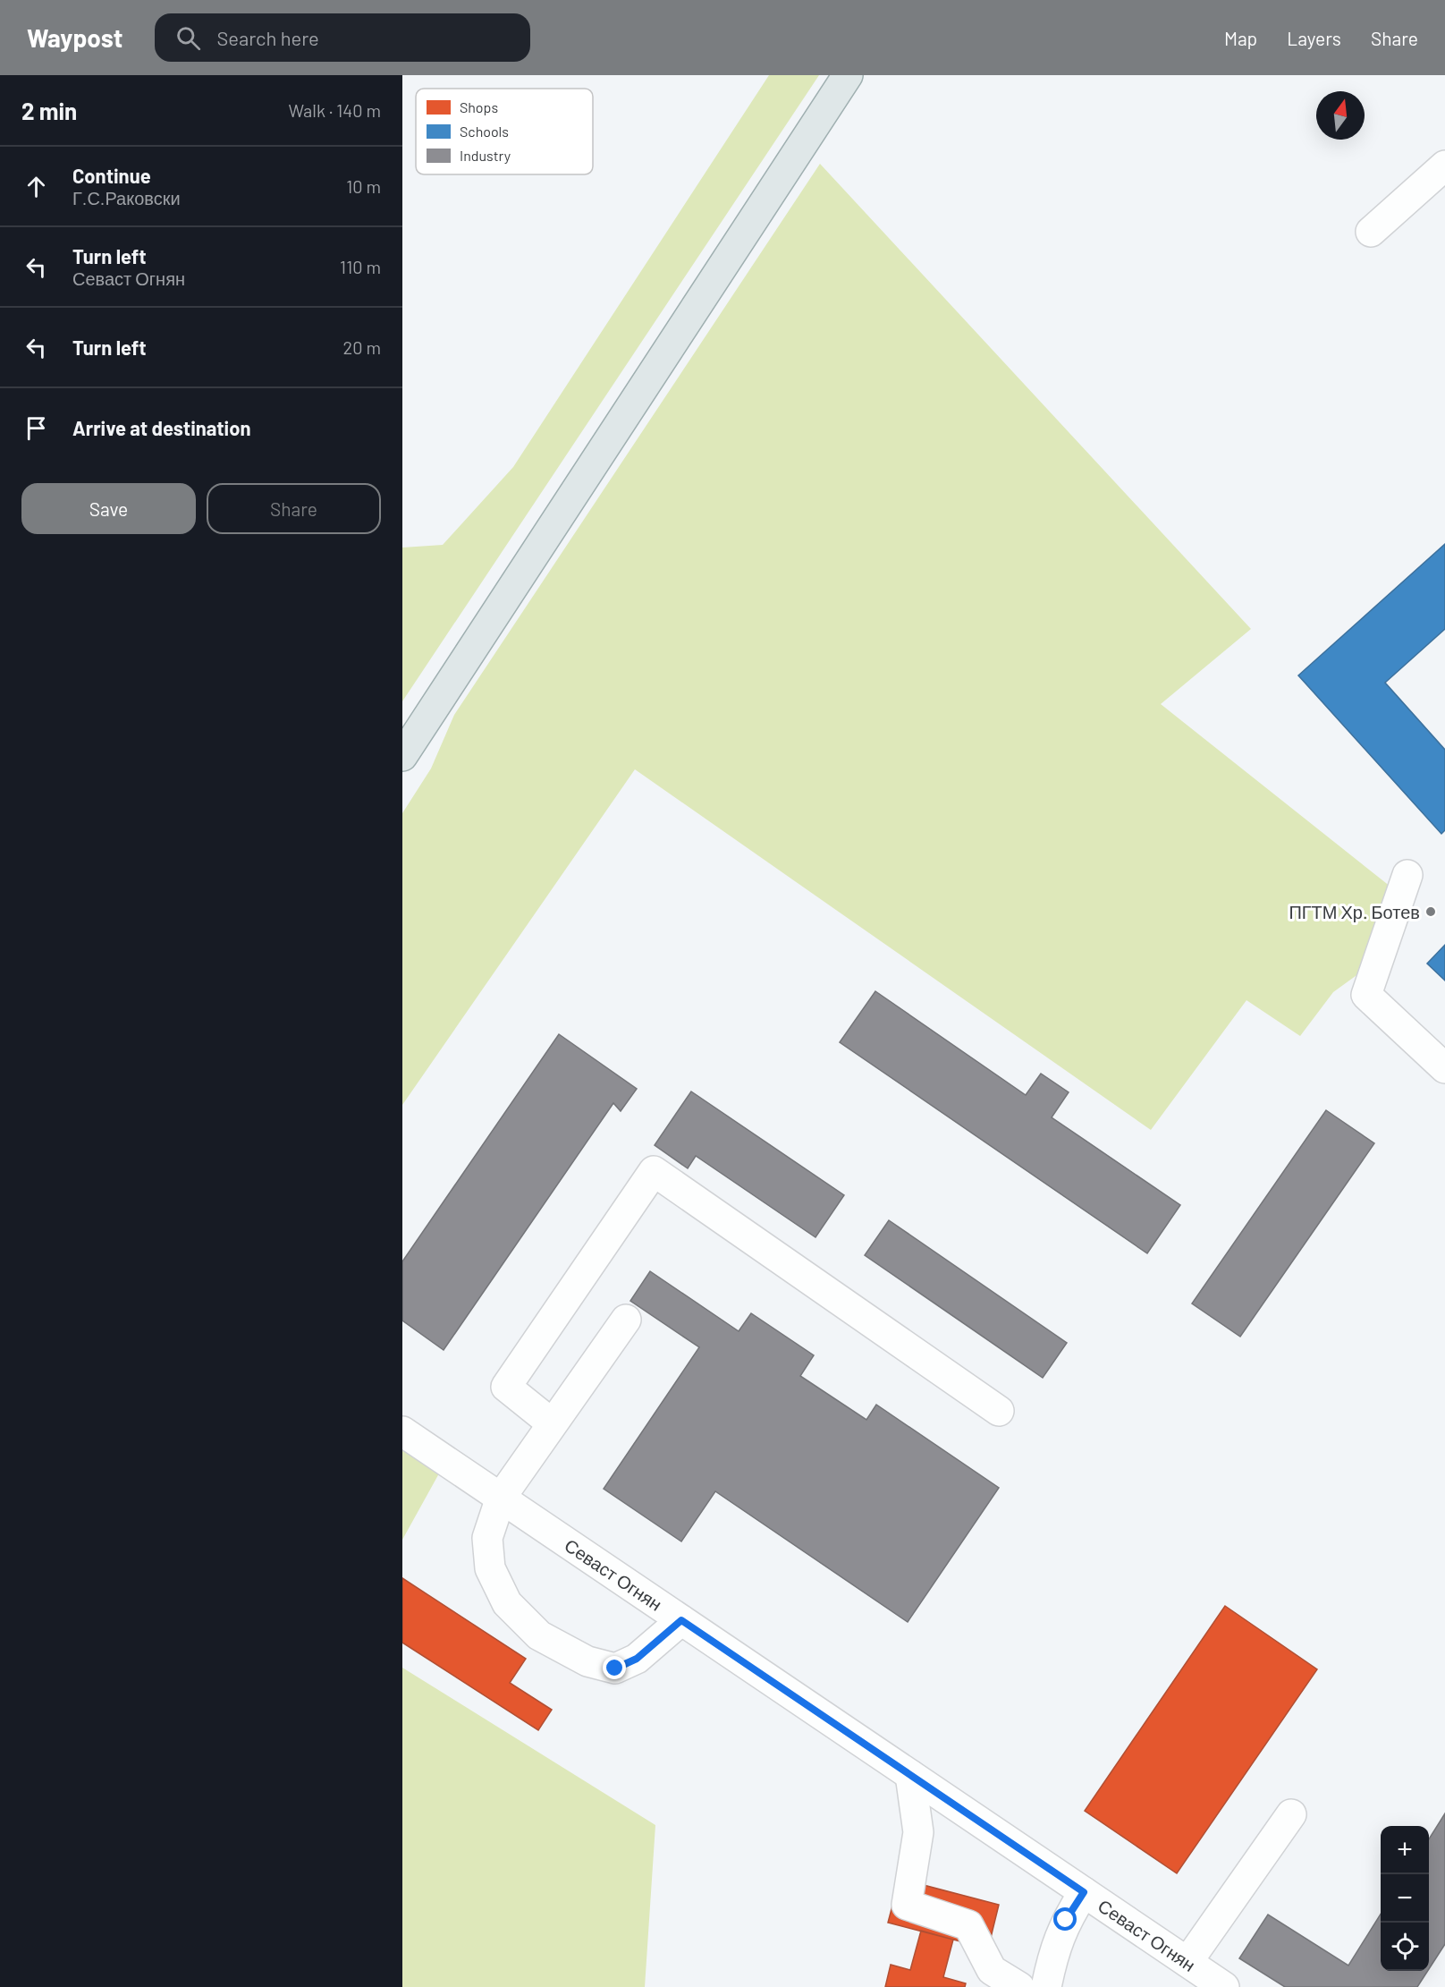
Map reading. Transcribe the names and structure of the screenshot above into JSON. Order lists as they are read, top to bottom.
{
  "streets": {
    "street": ["Севаст Огнян"]
  },
  "places": ["ПГТМ Хр. Ботев"],
  "legend": ["Shops", "Schools", "Industry"],
  "north": "top",
  "page": {
    "header": "Waypost",
    "search": "Search here",
    "nav": ["Map", "Layers", "Share"],
    "heading": ["2 min", "Walk · 140 m"],
    "list": [
      ["Continue", "Г.С.Раковски", "10 m"],
      ["Turn left", "Севаст Огнян", "110 m"],
      ["Turn left", "20 m"],
      "Arrive at destination"
    ],
    "buttons": ["Save", "Share"],
    "map_buttons": ["+", "−"]
  }
}
